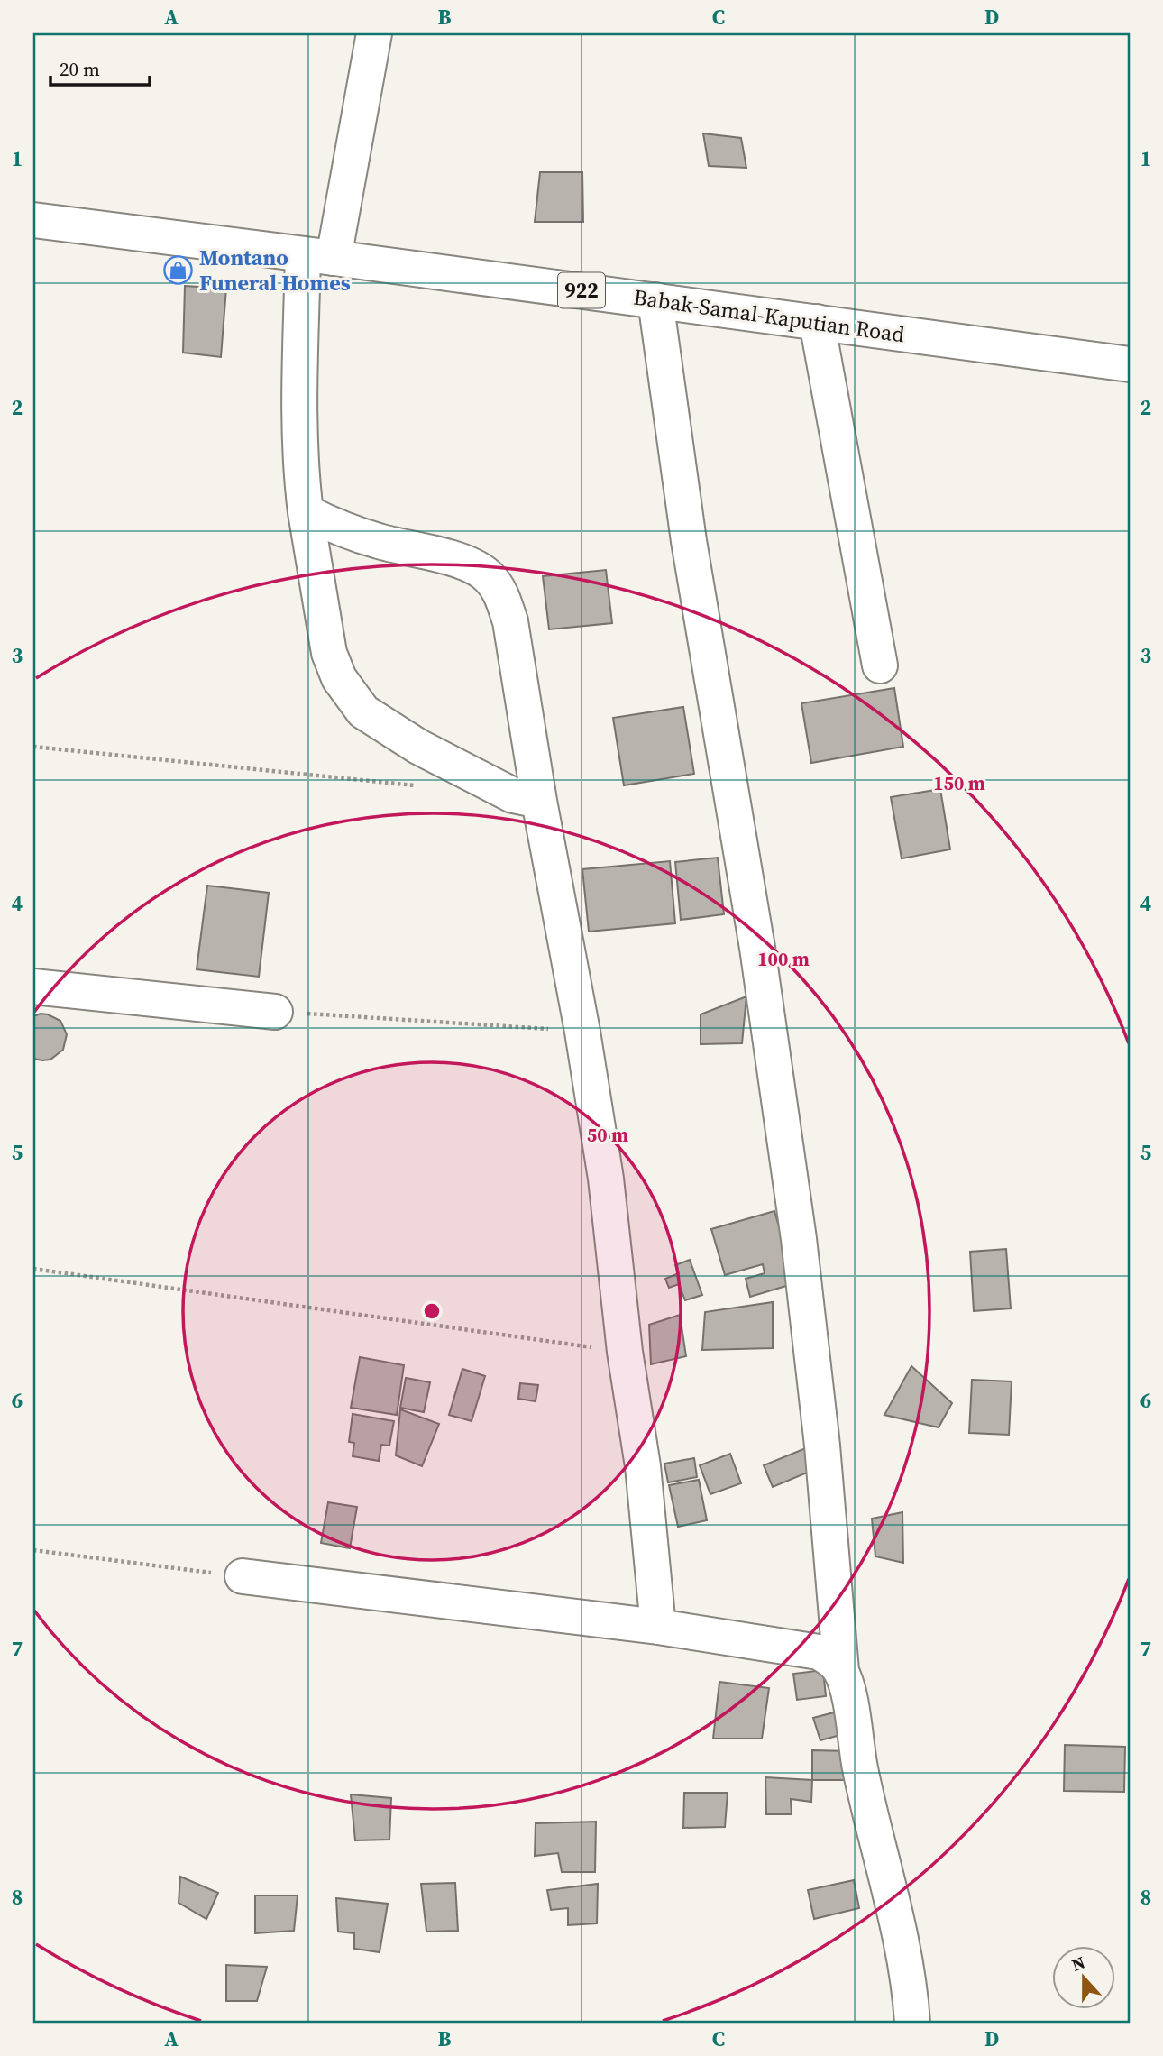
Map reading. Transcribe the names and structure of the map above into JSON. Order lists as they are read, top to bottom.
{
  "streets": {
    "street": ["922", "Babak-Samal-Kaputian Road"]
  },
  "places": {
    "shop": ["Montano Funeral Homes"]
  },
  "scale_bar": "20 m",
  "north": "top",
  "grid": {
    "columns": [
      "A",
      "B",
      "C",
      "D"
    ],
    "rows": [
      "1",
      "2",
      "3",
      "4",
      "5",
      "6",
      "7",
      "8"
    ]
  },
  "rings": ["150 m", "100 m", "50 m"]
}
